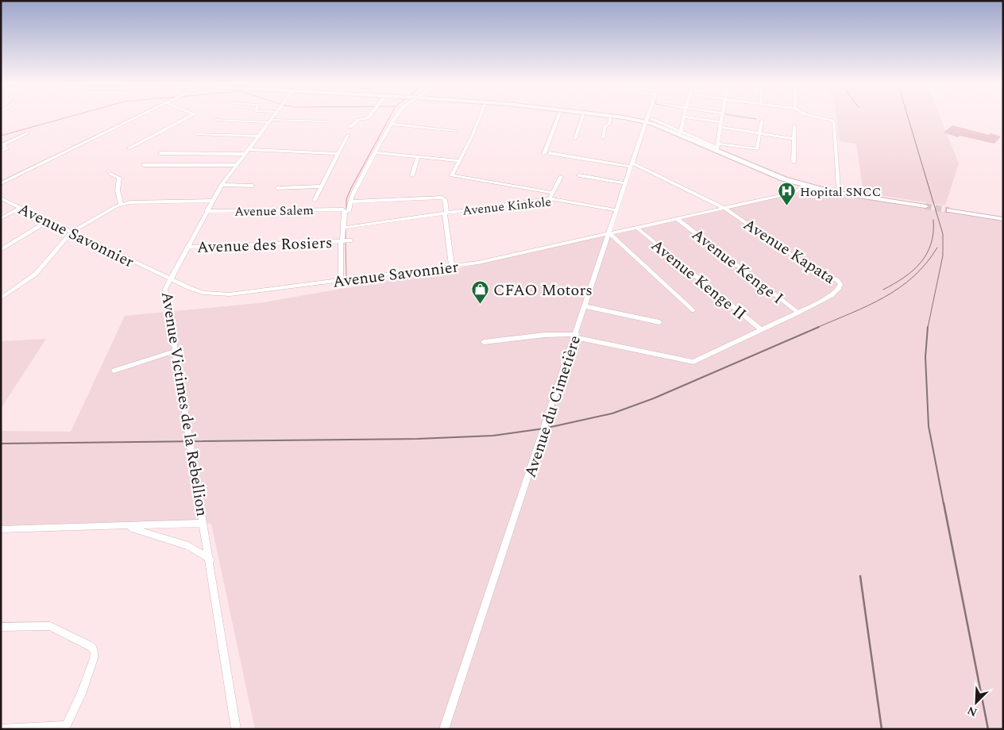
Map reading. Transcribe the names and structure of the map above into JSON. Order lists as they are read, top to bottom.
{
  "streets": {
    "street": [
      "Avenue Kinkole",
      "Avenue Salem",
      "Avenue Savonnier",
      "Avenue des Rosiers",
      "Avenue Kapata",
      "Avenue Kenge I",
      "Avenue Kenge II",
      "Avenue Victimes de la Rebellion",
      "Avenue du Cimetière"
    ]
  },
  "crossings": [
    ["Avenue Kinkole", "Avenue du Cimetière"],
    ["Avenue Salem", "Avenue Victimes de la Rebellion"],
    ["Avenue Savonnier", "Avenue Kapata"],
    ["Avenue Savonnier", "Avenue Kenge I"],
    ["Avenue Savonnier", "Avenue Kenge II"],
    ["Avenue Savonnier", "Avenue Victimes de la Rebellion"],
    ["Avenue Savonnier", "Avenue du Cimetière"],
    ["Avenue des Rosiers", "Avenue Victimes de la Rebellion"],
    ["Avenue Kapata", "Avenue Kenge I"],
    ["Avenue Kapata", "Avenue Kenge II"],
    ["Avenue Kapata", "Avenue du Cimetière"]
  ],
  "places": {
    "hospital": ["Hopital SNCC"],
    "shop": ["CFAO Motors"]
  },
  "north": "bottom left"
}
